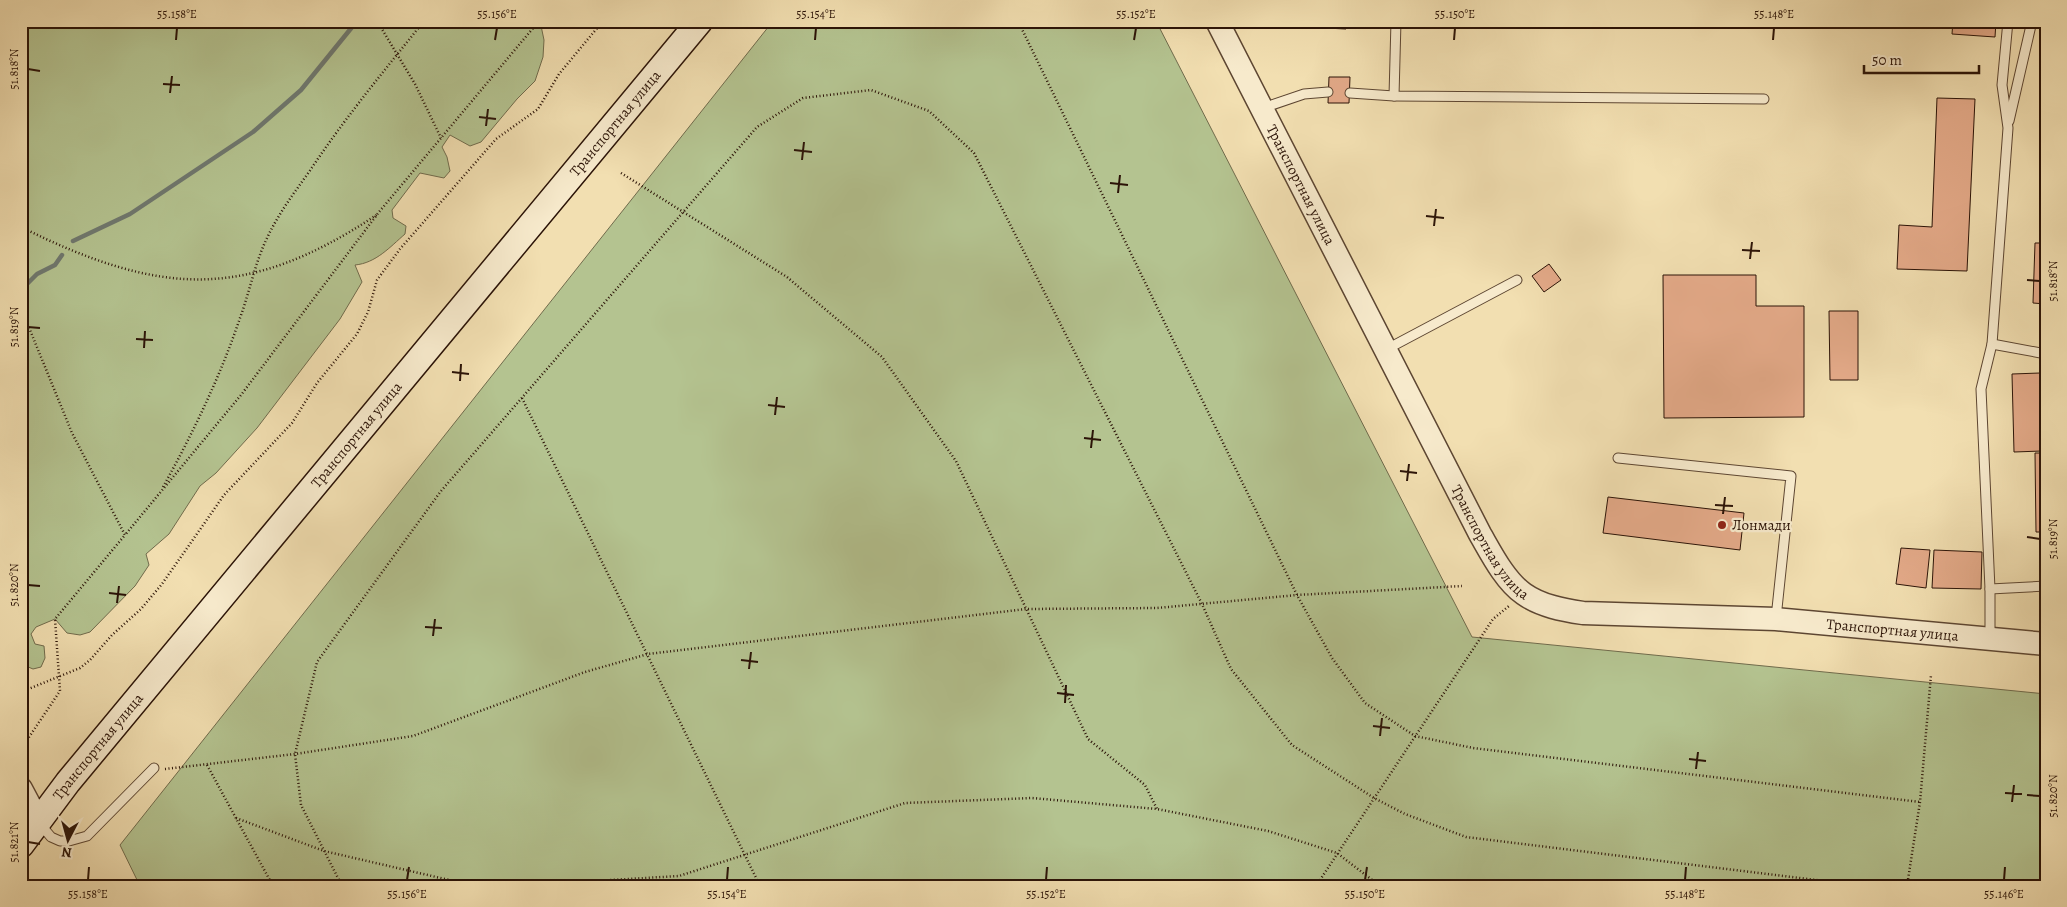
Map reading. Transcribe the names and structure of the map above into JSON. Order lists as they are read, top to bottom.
{
  "streets": {
    "main road": ["Транспортная улица"]
  },
  "places": ["Лонмади"],
  "scale_bar": "50 m",
  "north": "bottom",
  "coordinates": [
    "55.158°E",
    "55.156°E",
    "55.154°E",
    "55.152°E",
    "55.150°E",
    "55.148°E",
    "51.818°N",
    "51.819°N",
    "51.820°N",
    "51.821°N",
    "55.146°E"
  ]
}
